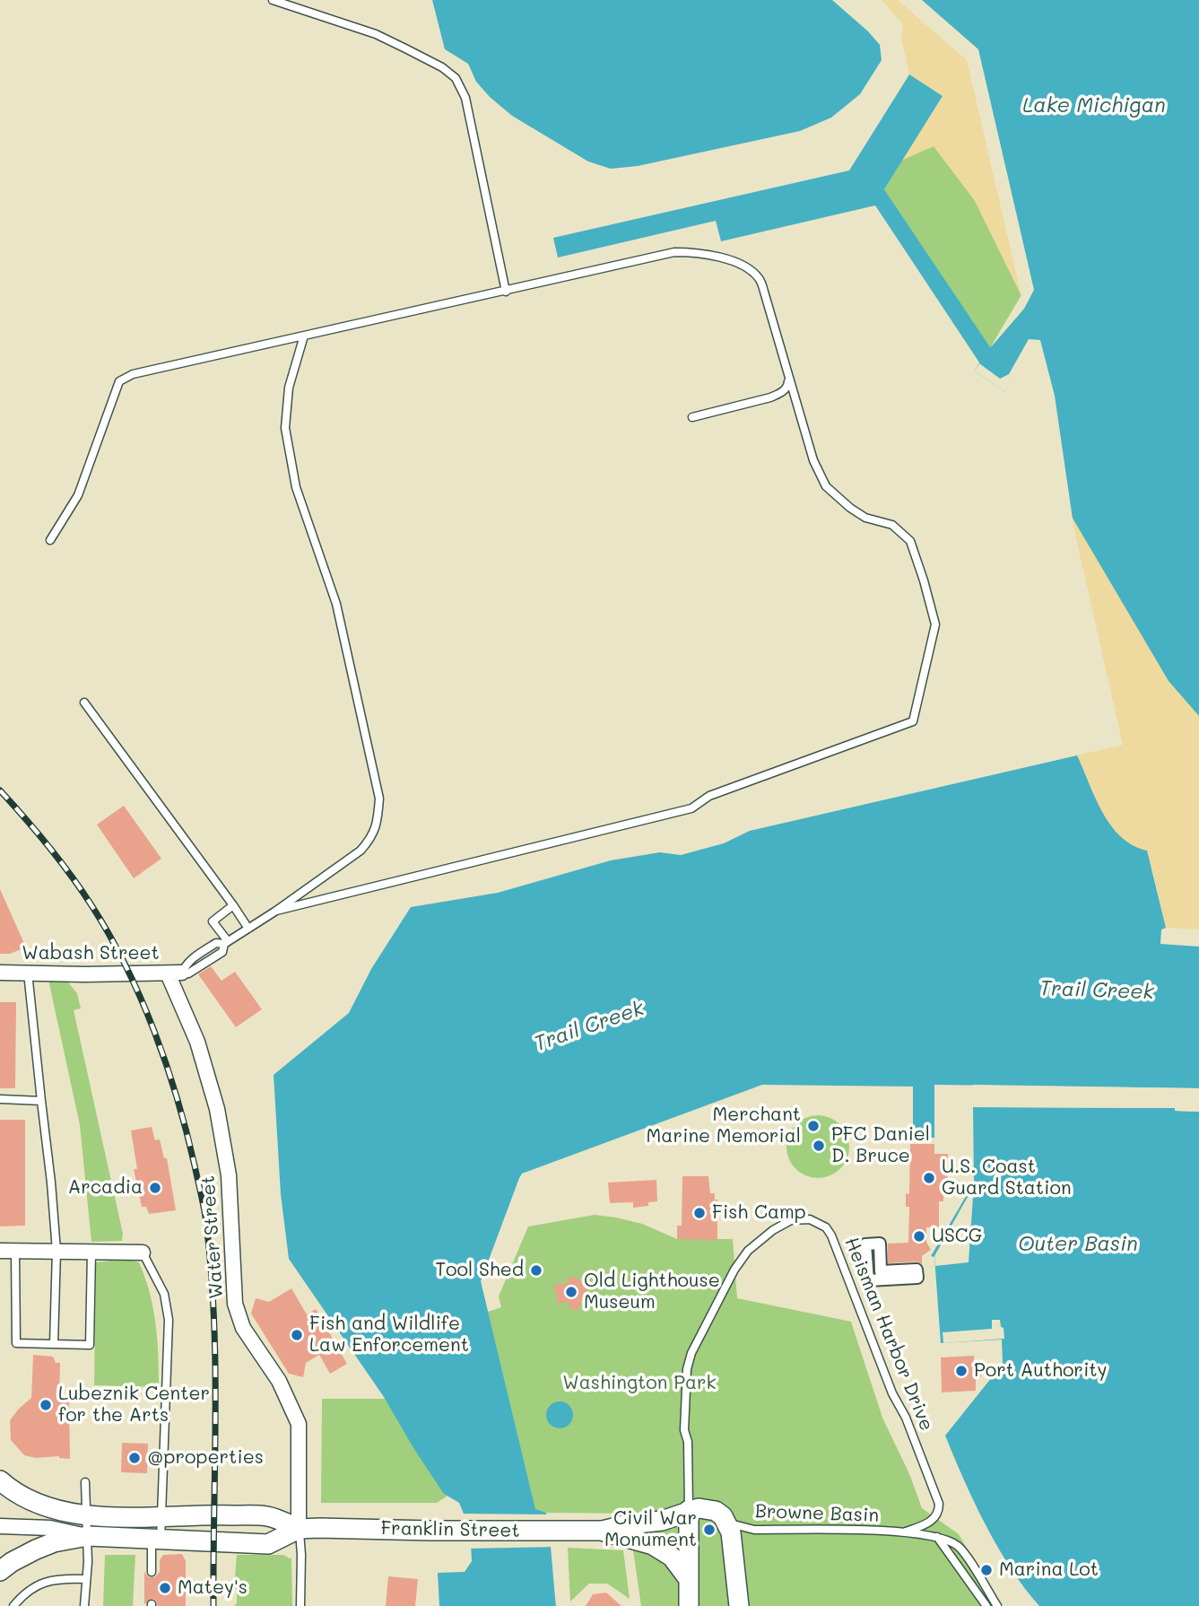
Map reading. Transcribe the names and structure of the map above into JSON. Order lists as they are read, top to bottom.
{
  "streets": {
    "street": ["Wabash Street", "Water Street", "Franklin Street"],
    "lane": ["Heisman Harbor Drive", "Browne Basin"]
  },
  "crossings": [
    ["Wabash Street", "Water Street"],
    ["Water Street", "Franklin Street"],
    ["Heisman Harbor Drive", "Browne Basin"],
    ["Heisman Harbor Drive", "Franklin Street"]
  ],
  "water": ["Lake Michigan", "Trail Creek", "Outer Basin"],
  "parks": ["Washington Park"],
  "places": [
    "Merchant Marine Memorial",
    "PFC Daniel D. Bruce",
    "U.S. Coast Guard Station",
    "Arcadia",
    "Fish Camp",
    "USCG",
    "Tool Shed",
    "Old Lighthouse Museum",
    "Fish and Wildlife Law Enforcement",
    "Port Authority",
    "Lubeznik Center for the Arts",
    "@properties",
    "Civil War Monument",
    "Marina Lot",
    "Matey's"
  ]
}
